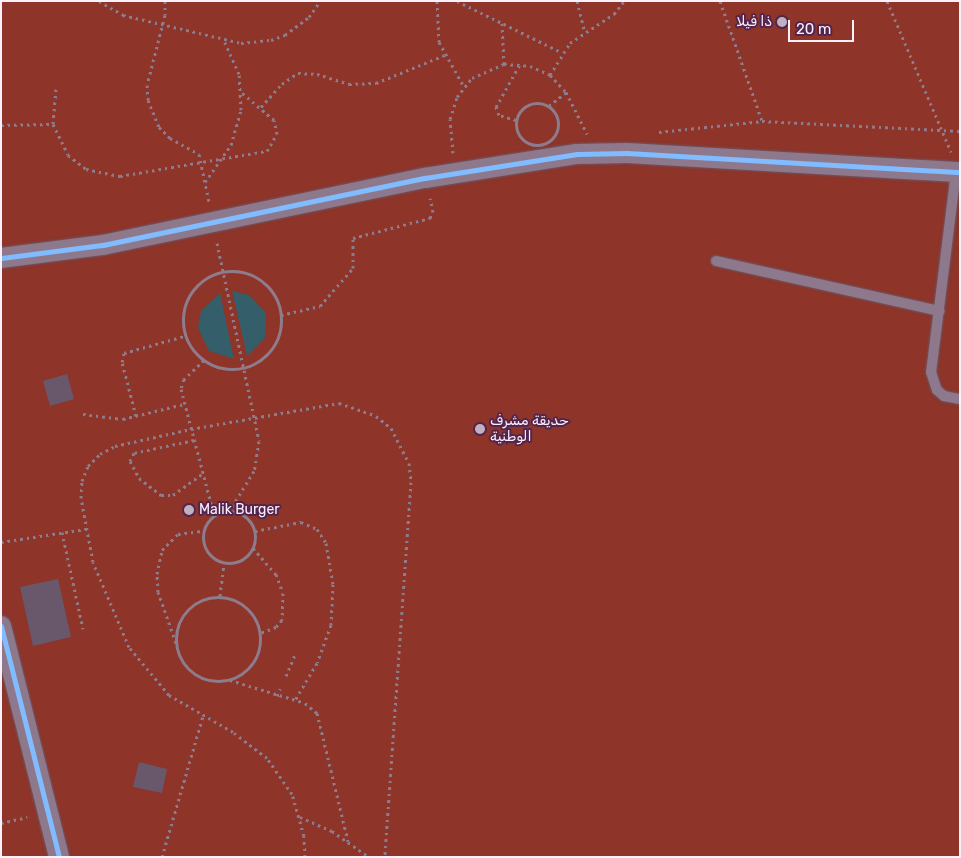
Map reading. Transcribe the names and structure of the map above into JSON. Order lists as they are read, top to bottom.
{
  "places": ["ذا فيلا", "حديقة مشرف الوطنية", "Malik Burger"],
  "scale_bar": "20 m"
}
